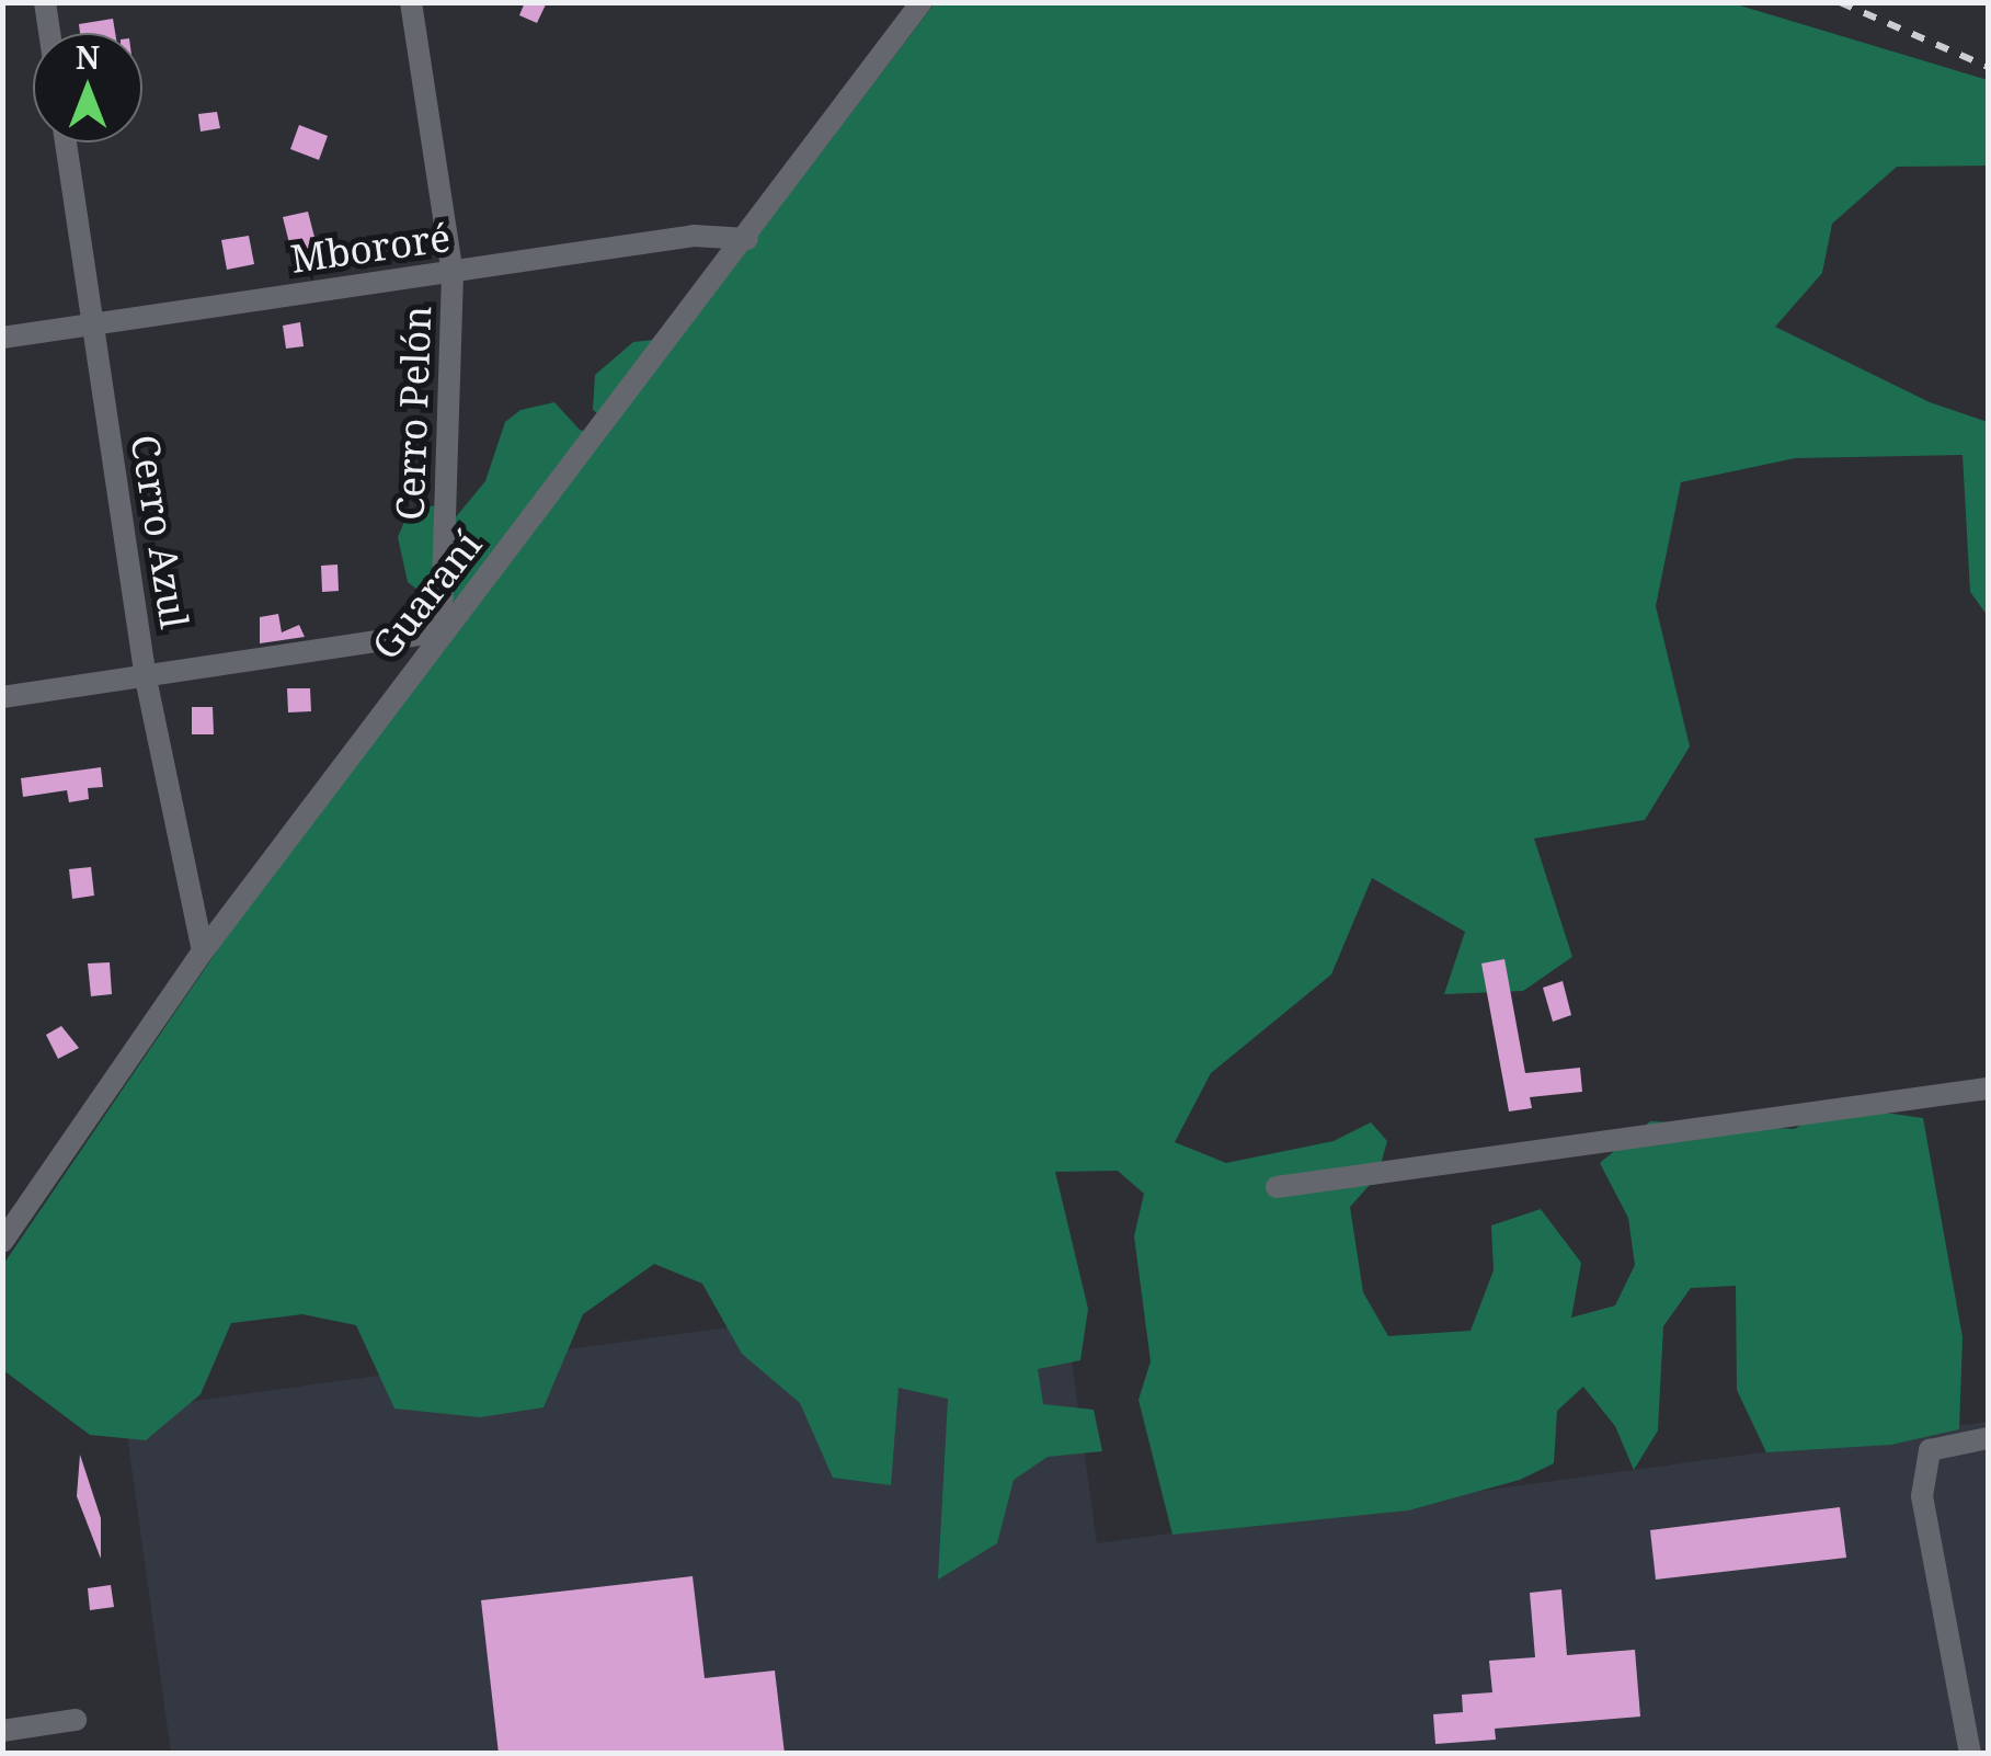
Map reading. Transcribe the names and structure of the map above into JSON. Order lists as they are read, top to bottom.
{
  "streets": {
    "street": [
      "Mbororé",
      "Cerro Pelón",
      "Cerro Azul",
      "Guaraní"
    ]
  },
  "crossings": [
    ["Mbororé", "Cerro Pelón"],
    ["Mbororé", "Cerro Azul"],
    ["Mbororé", "Guaraní"],
    ["Cerro Pelón", "Guaraní"],
    ["Cerro Azul", "Guaraní"]
  ],
  "north": "top"
}
